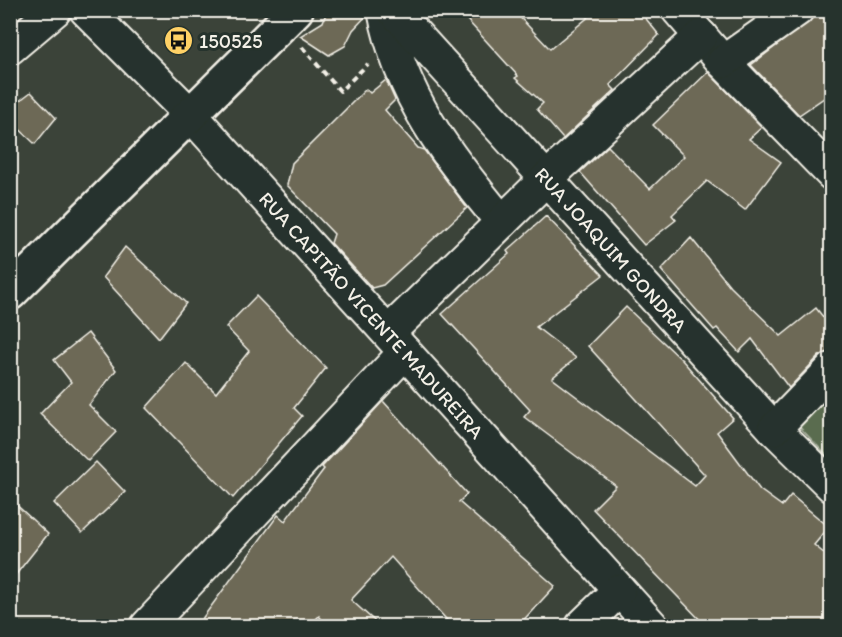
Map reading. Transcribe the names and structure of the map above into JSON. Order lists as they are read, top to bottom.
{
  "streets": {
    "street": ["RUA JOAQUIM GONDRA", "RUA CAPITÃO VICENTE MADUREIRA"]
  },
  "places": {
    "bus stop": ["150525"]
  }
}
